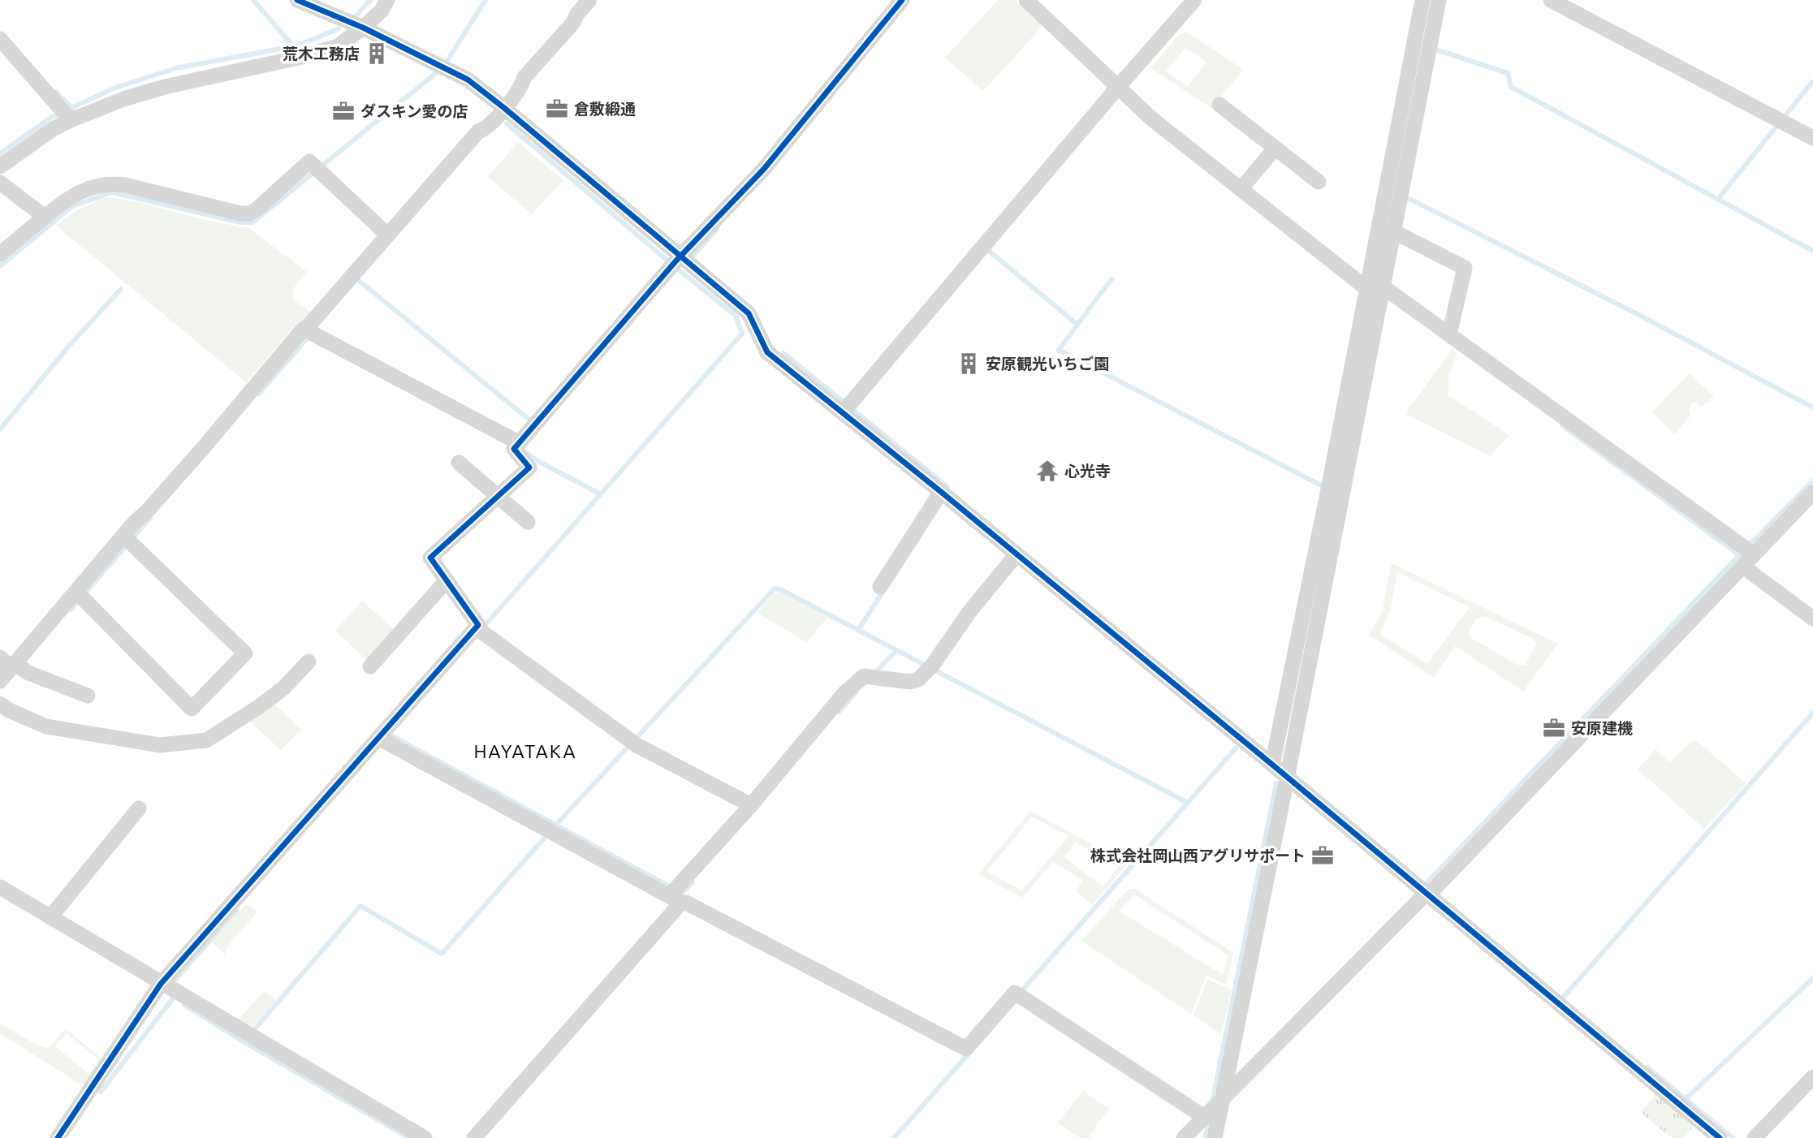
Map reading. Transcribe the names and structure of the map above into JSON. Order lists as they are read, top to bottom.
{
  "districts": ["HAYATAKA"],
  "places": {
    "building": ["荒木工務店", "安原観光いちご園"],
    "office": [
      "倉敷緞通",
      "ダスキン愛の店",
      "安原建機",
      "株式会社岡山西アグリサポート"
    ],
    "temple": ["心光寺"]
  }
}
